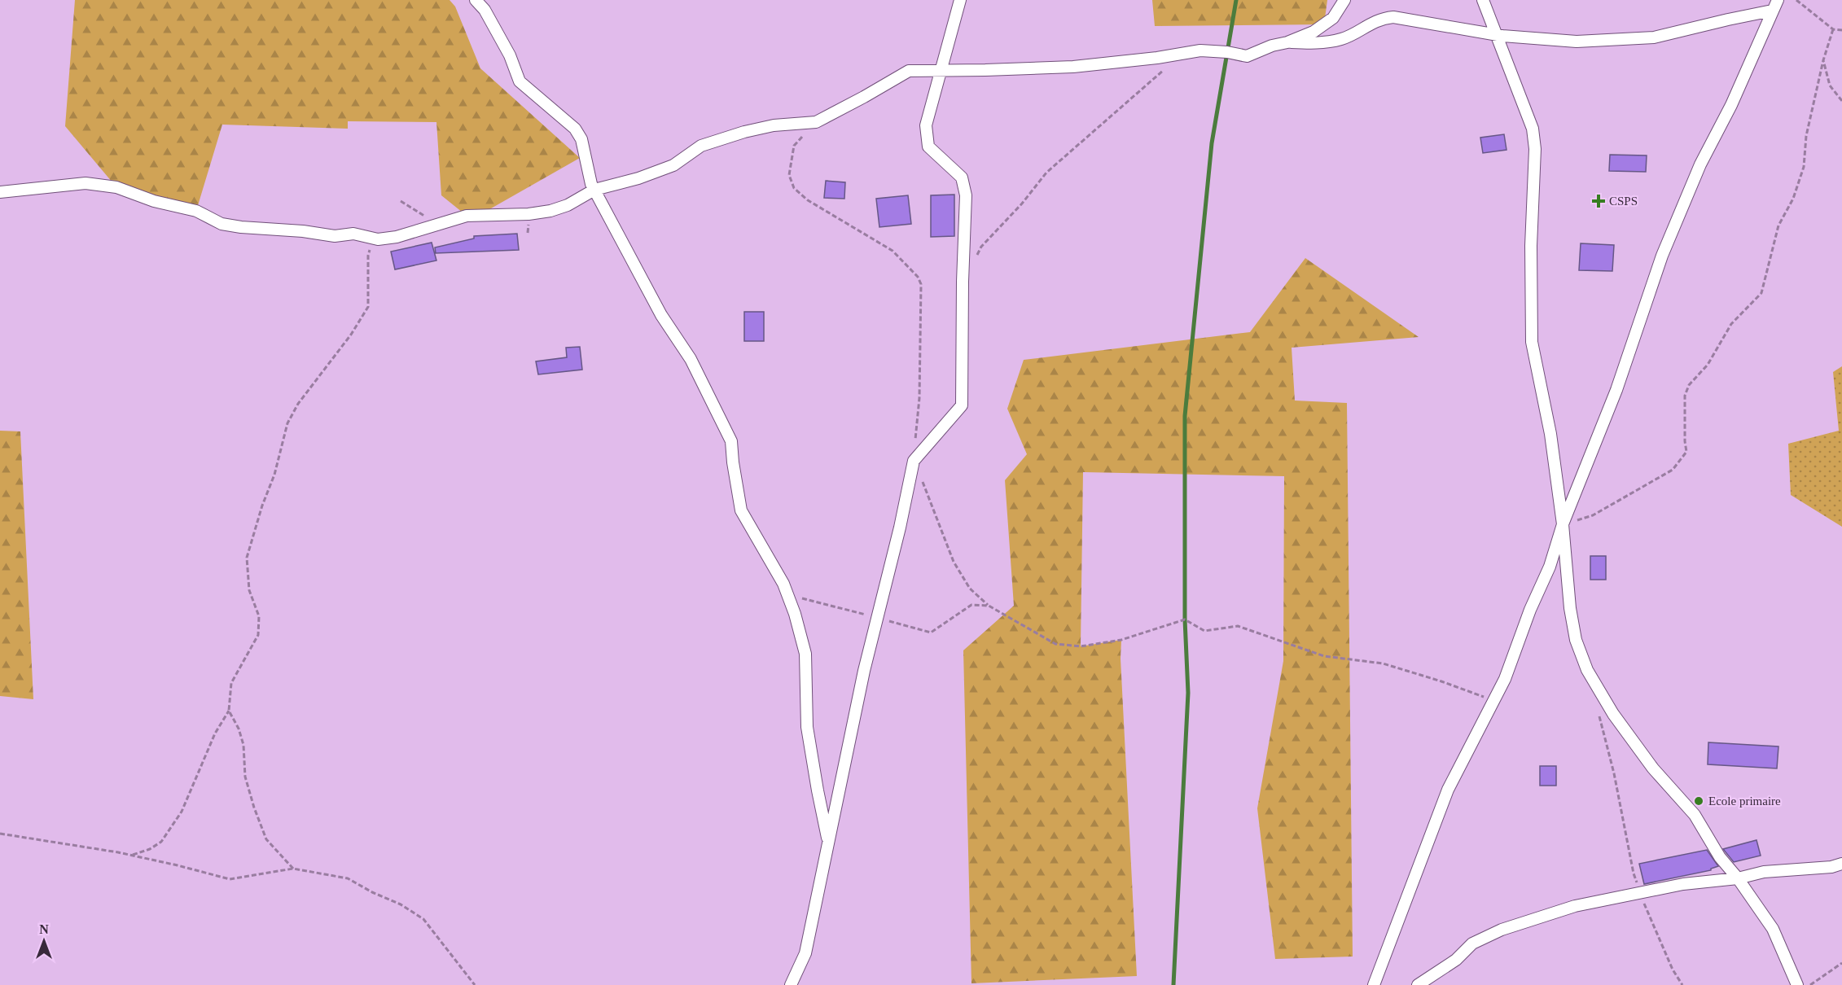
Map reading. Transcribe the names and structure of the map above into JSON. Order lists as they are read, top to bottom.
{
  "places": {
    "health": ["CSPS"],
    "other": ["Ecole primaire"]
  },
  "north": "top"
}
